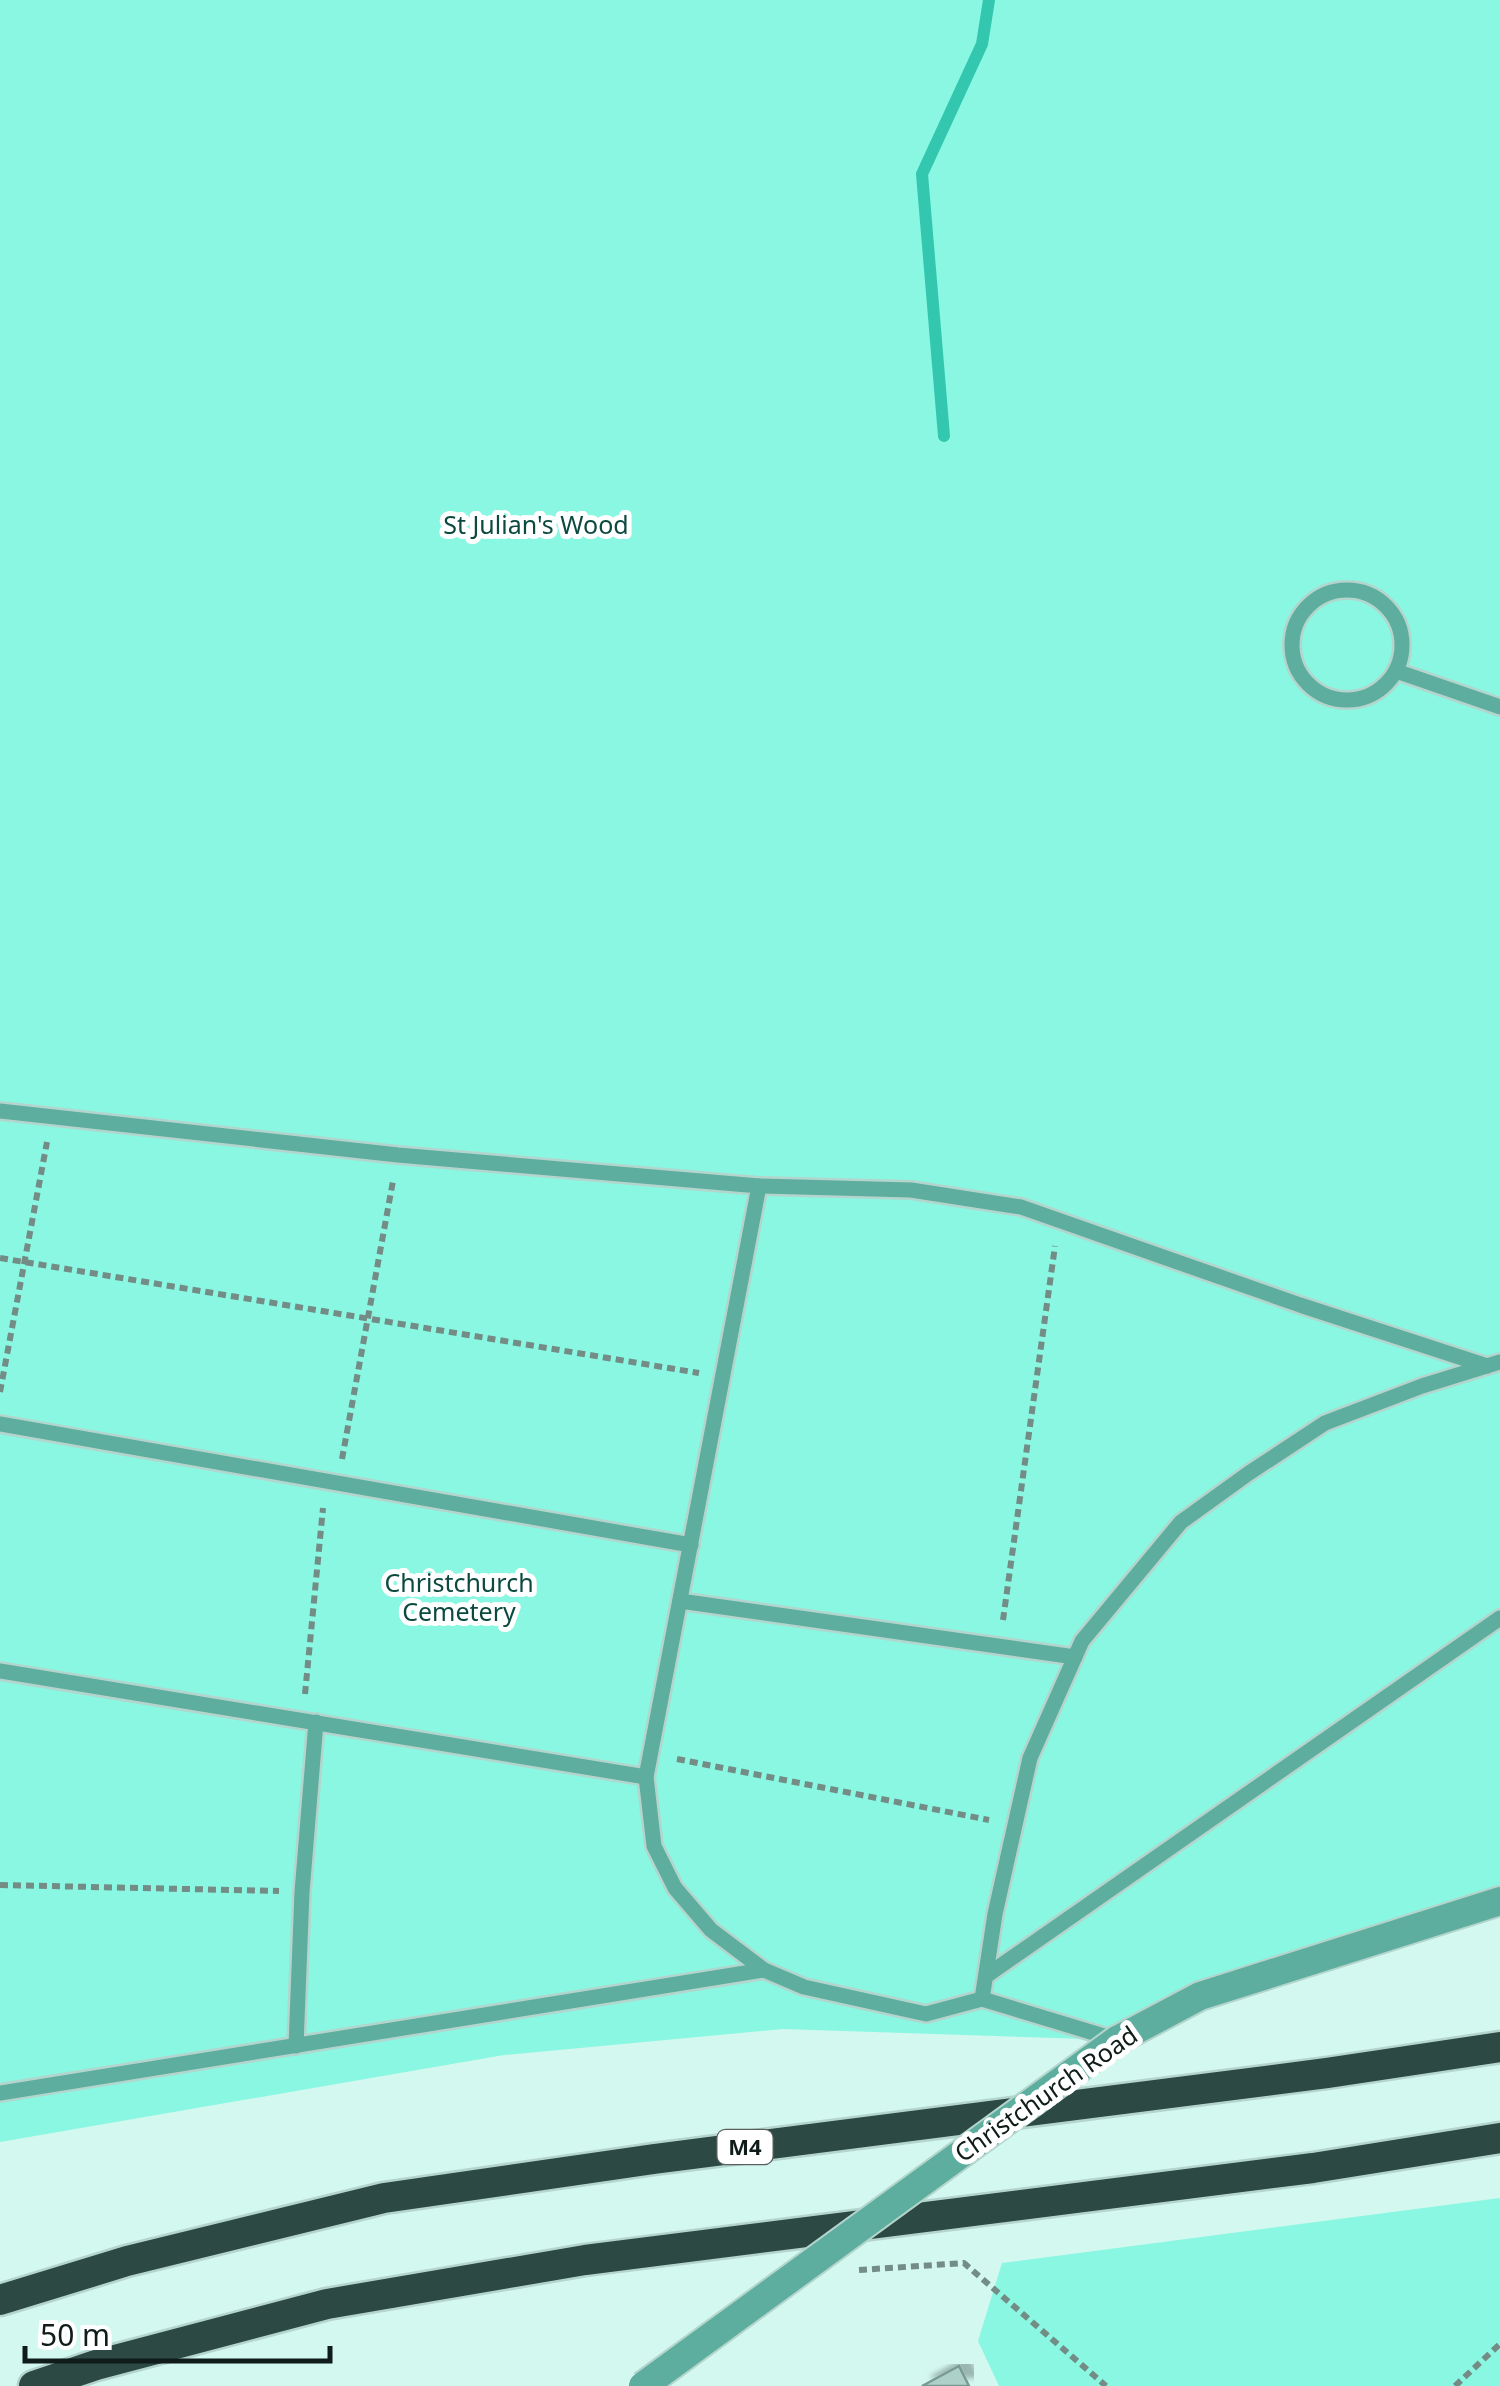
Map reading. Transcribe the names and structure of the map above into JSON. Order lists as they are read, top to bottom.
{
  "streets": {
    "highway": ["M4"],
    "street": ["Christchurch Road"]
  },
  "parks": ["St Julian's Wood", "Christchurch Cemetery"],
  "scale_bar": "50 m"
}
